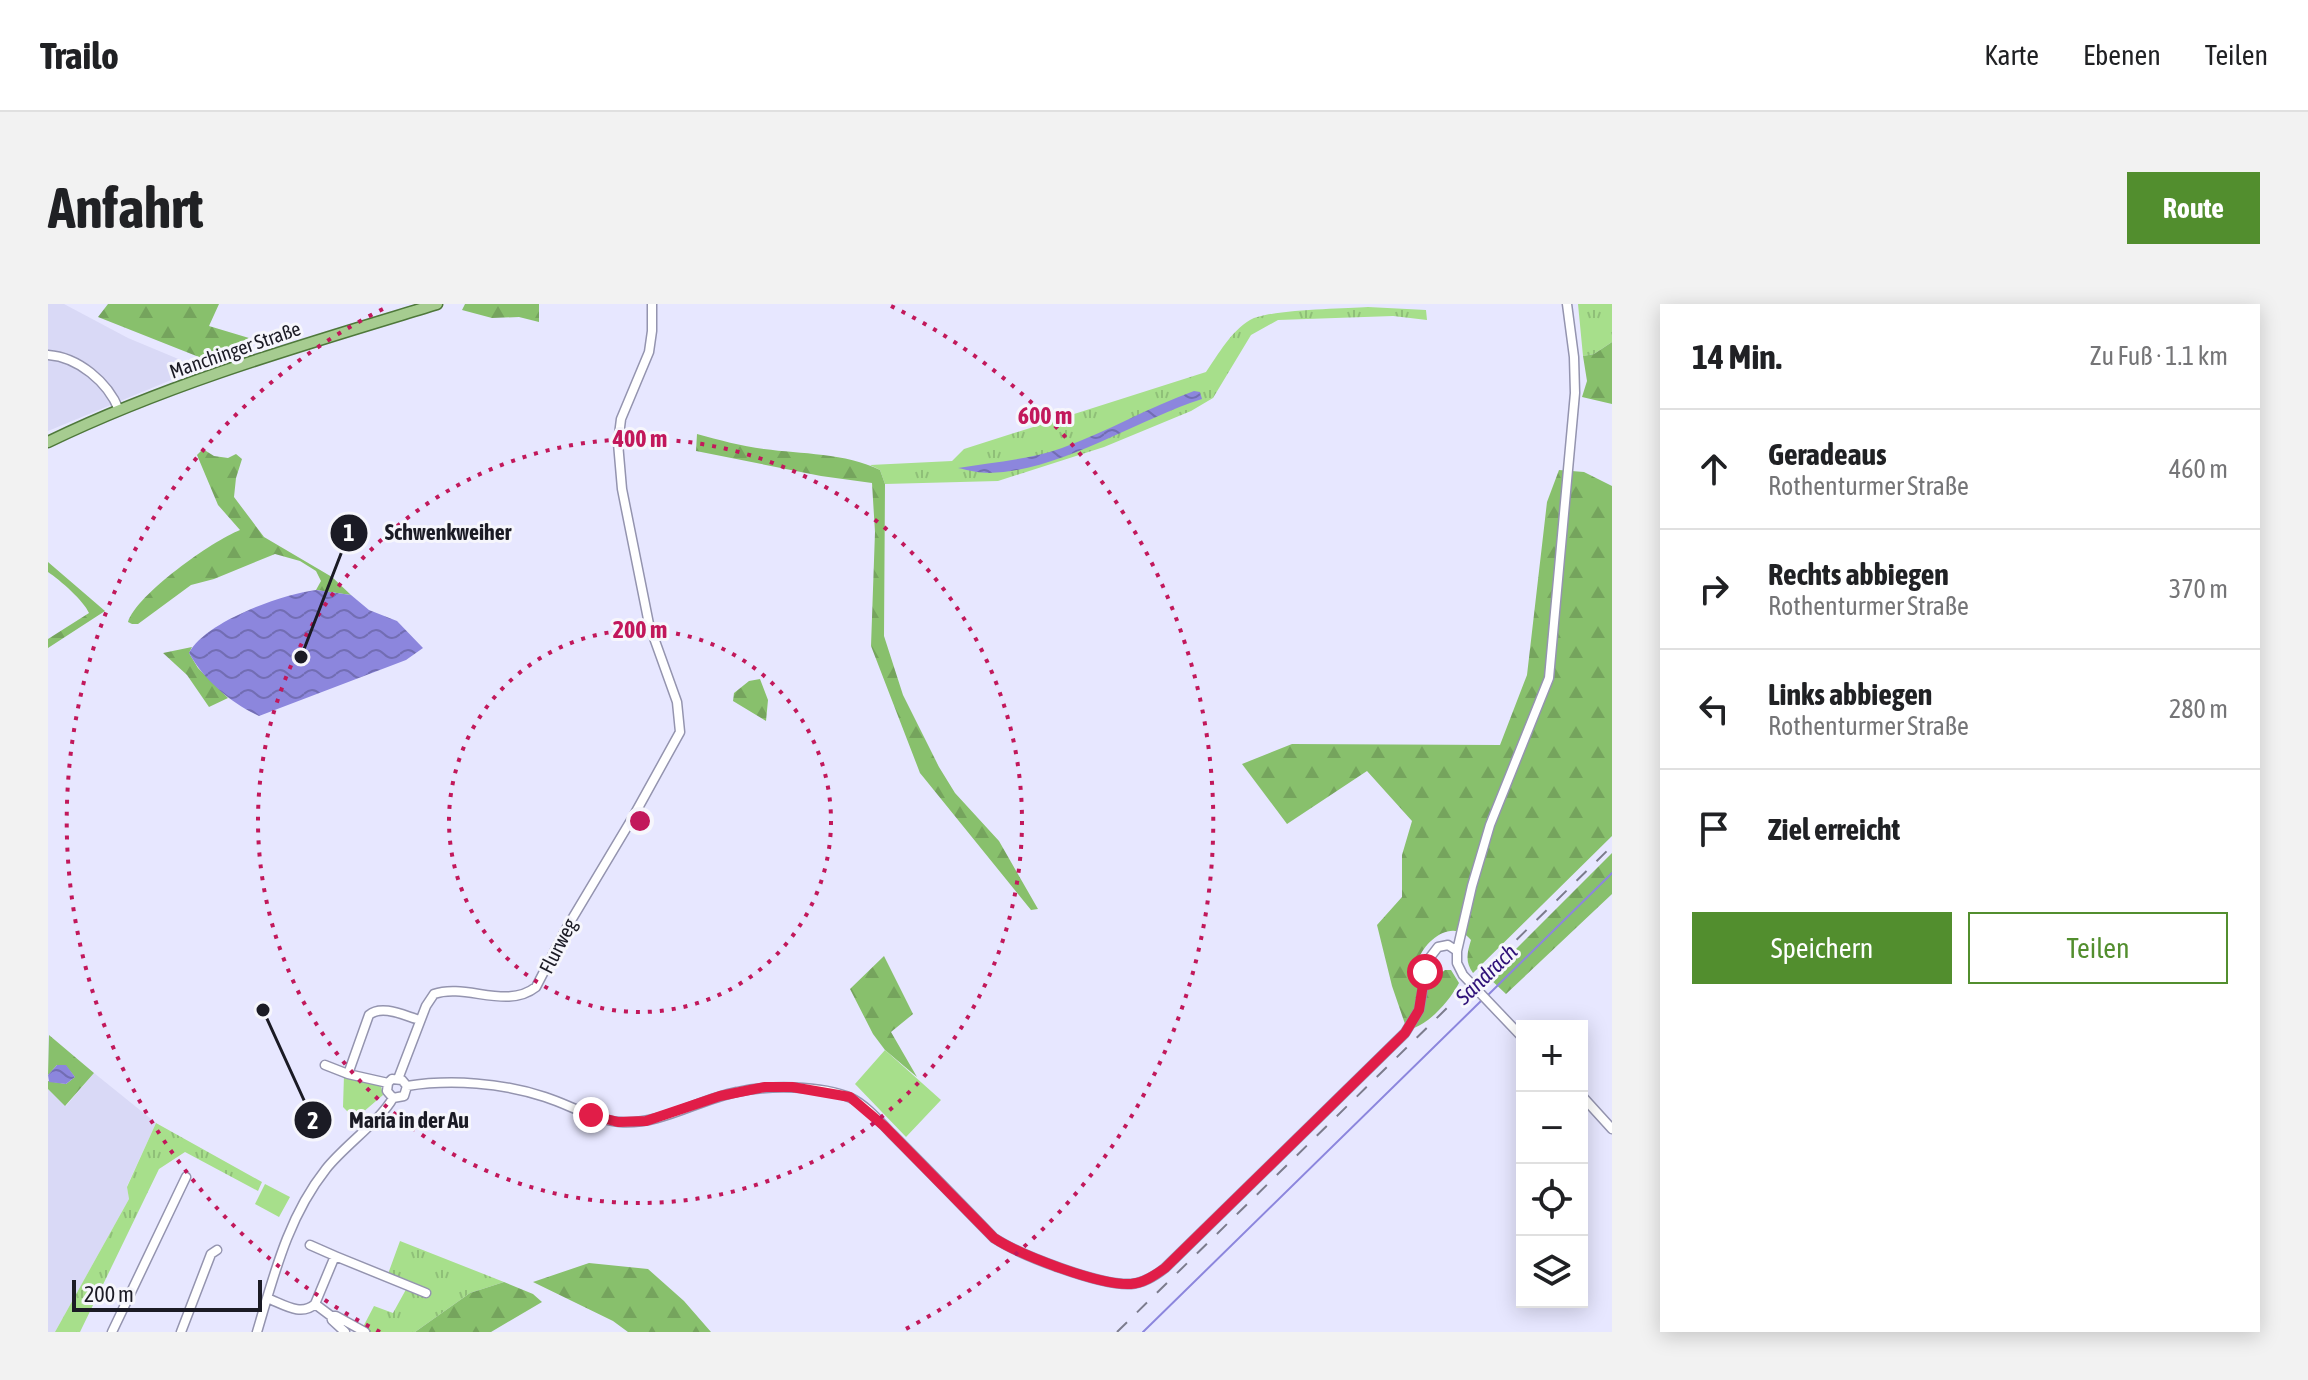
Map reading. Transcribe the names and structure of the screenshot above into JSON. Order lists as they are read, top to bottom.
{
  "streets": {
    "main road": ["Manchinger Straße"],
    "street": ["Flurweg"]
  },
  "water": ["Sandrach"],
  "places": ["Schwenkweiher", "Maria in der Au"],
  "scale_bar": "200 m",
  "page": {
    "header": "Trailo",
    "nav": ["Karte", "Ebenen", "Teilen"],
    "buttons": [
      "Route",
      ["Speichern", "Teilen"]
    ],
    "title": "Anfahrt",
    "heading": ["14 Min.", "Zu Fuß · 1.1 km"],
    "list": [
      ["Geradeaus", "Rothenturmer Straße", "460 m"],
      ["Rechts abbiegen", "Rothenturmer Straße", "370 m"],
      ["Links abbiegen", "Rothenturmer Straße", "280 m"],
      "Ziel erreicht"
    ],
    "map_buttons": ["+", "−"],
    "scale": "200 m"
  },
  "rings": ["600 m", "400 m", "200 m"]
}
